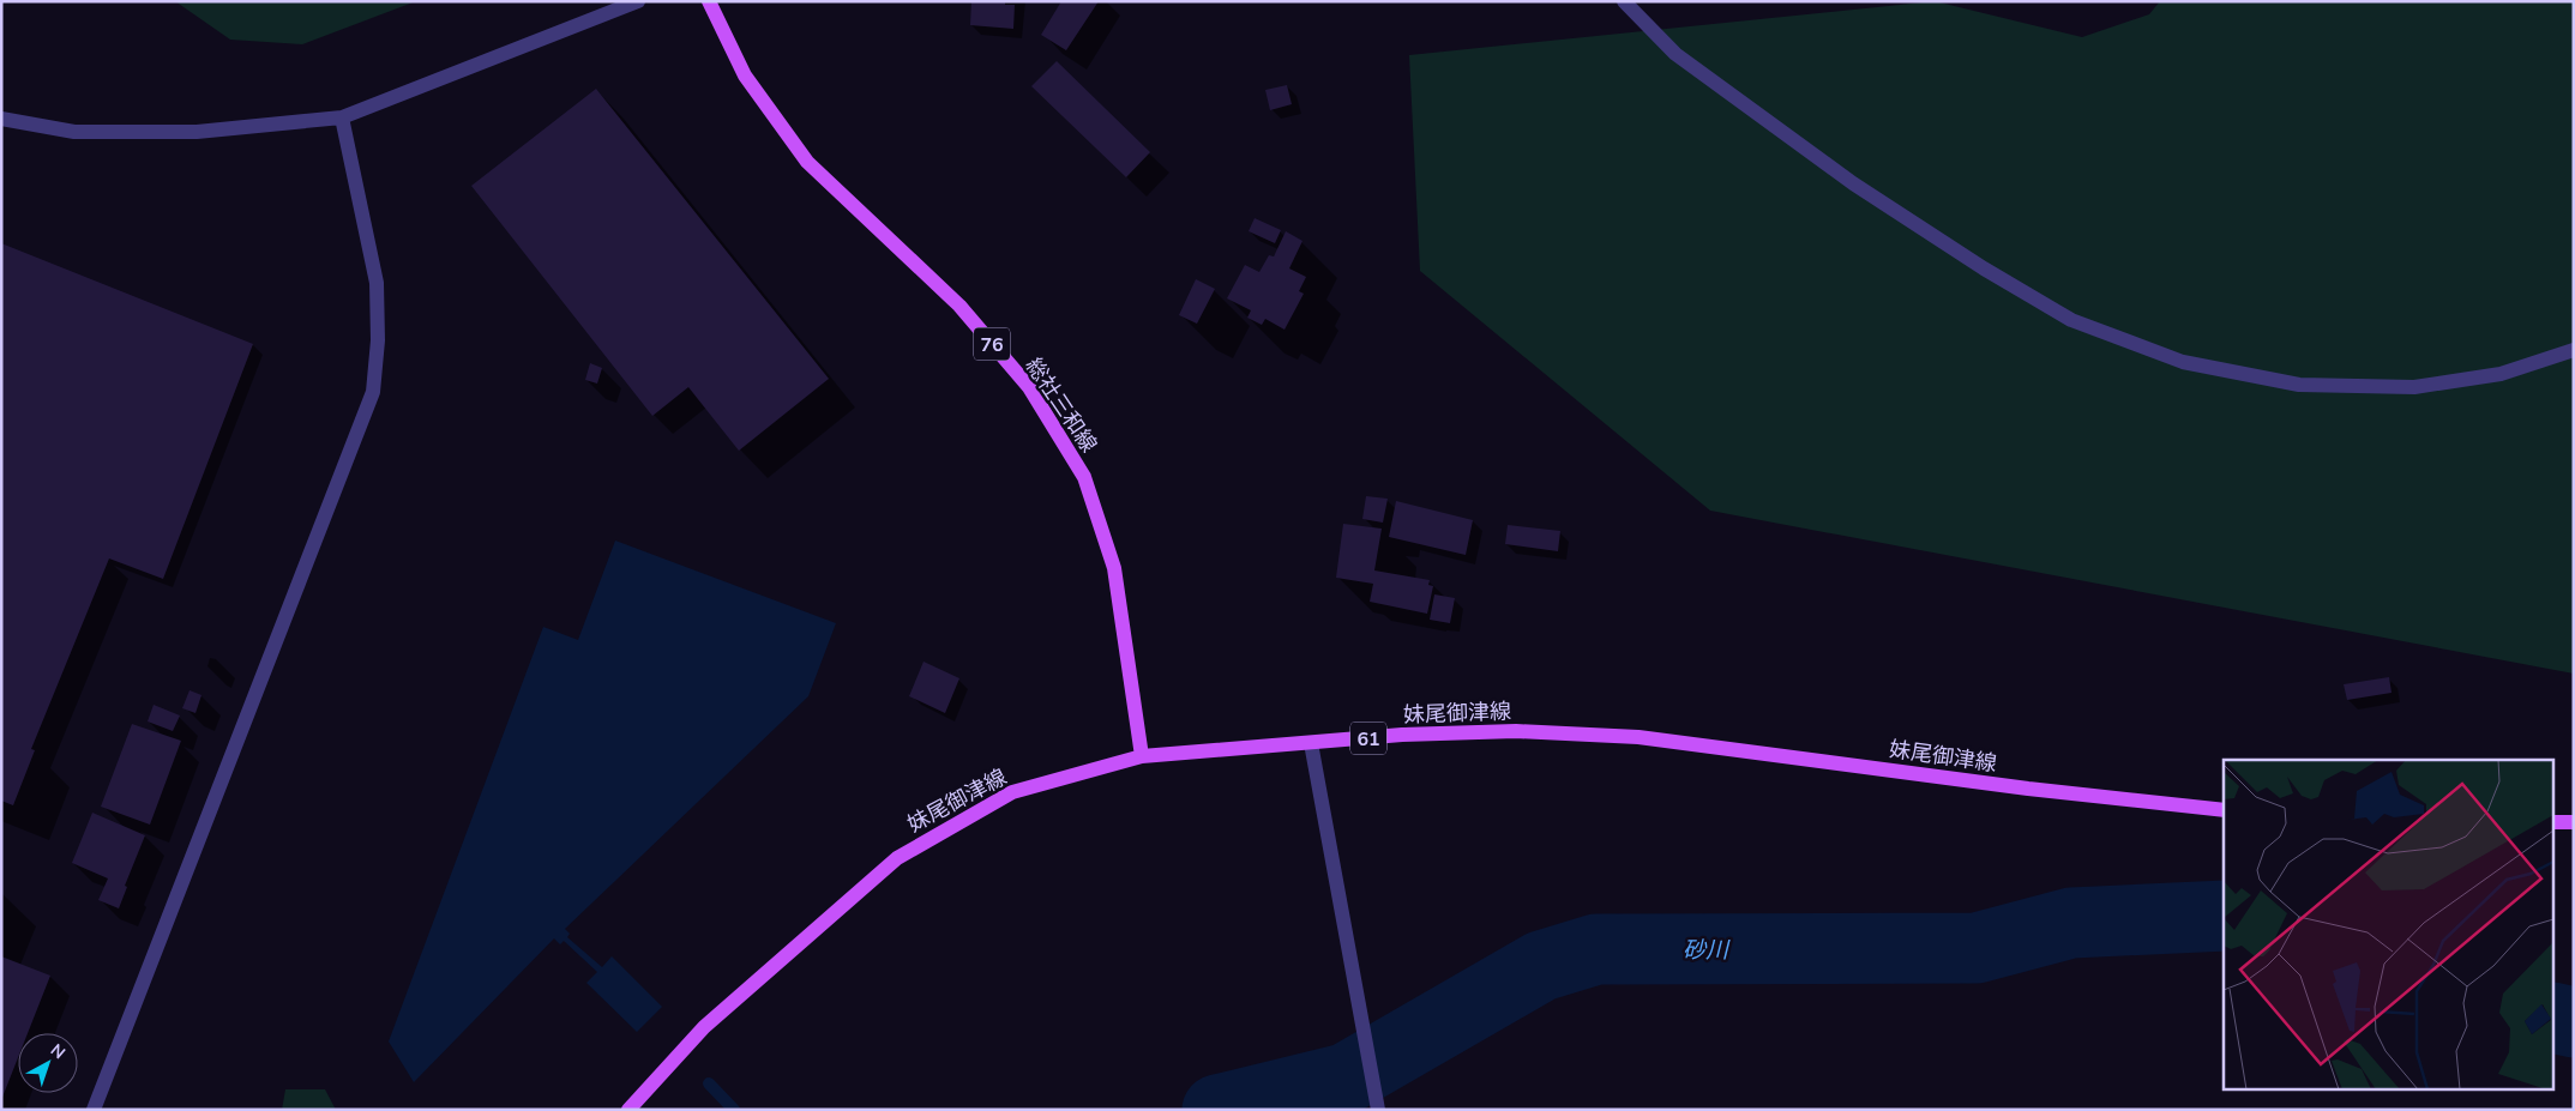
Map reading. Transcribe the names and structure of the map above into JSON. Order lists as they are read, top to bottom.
{
  "streets": {
    "main road": [
      "76",
      "総社三和線",
      "妹尾御津線",
      "61"
    ]
  },
  "crossings": [
    ["総社三和線", "妹尾御津線"]
  ],
  "water": ["砂川"],
  "north": "top right"
}
